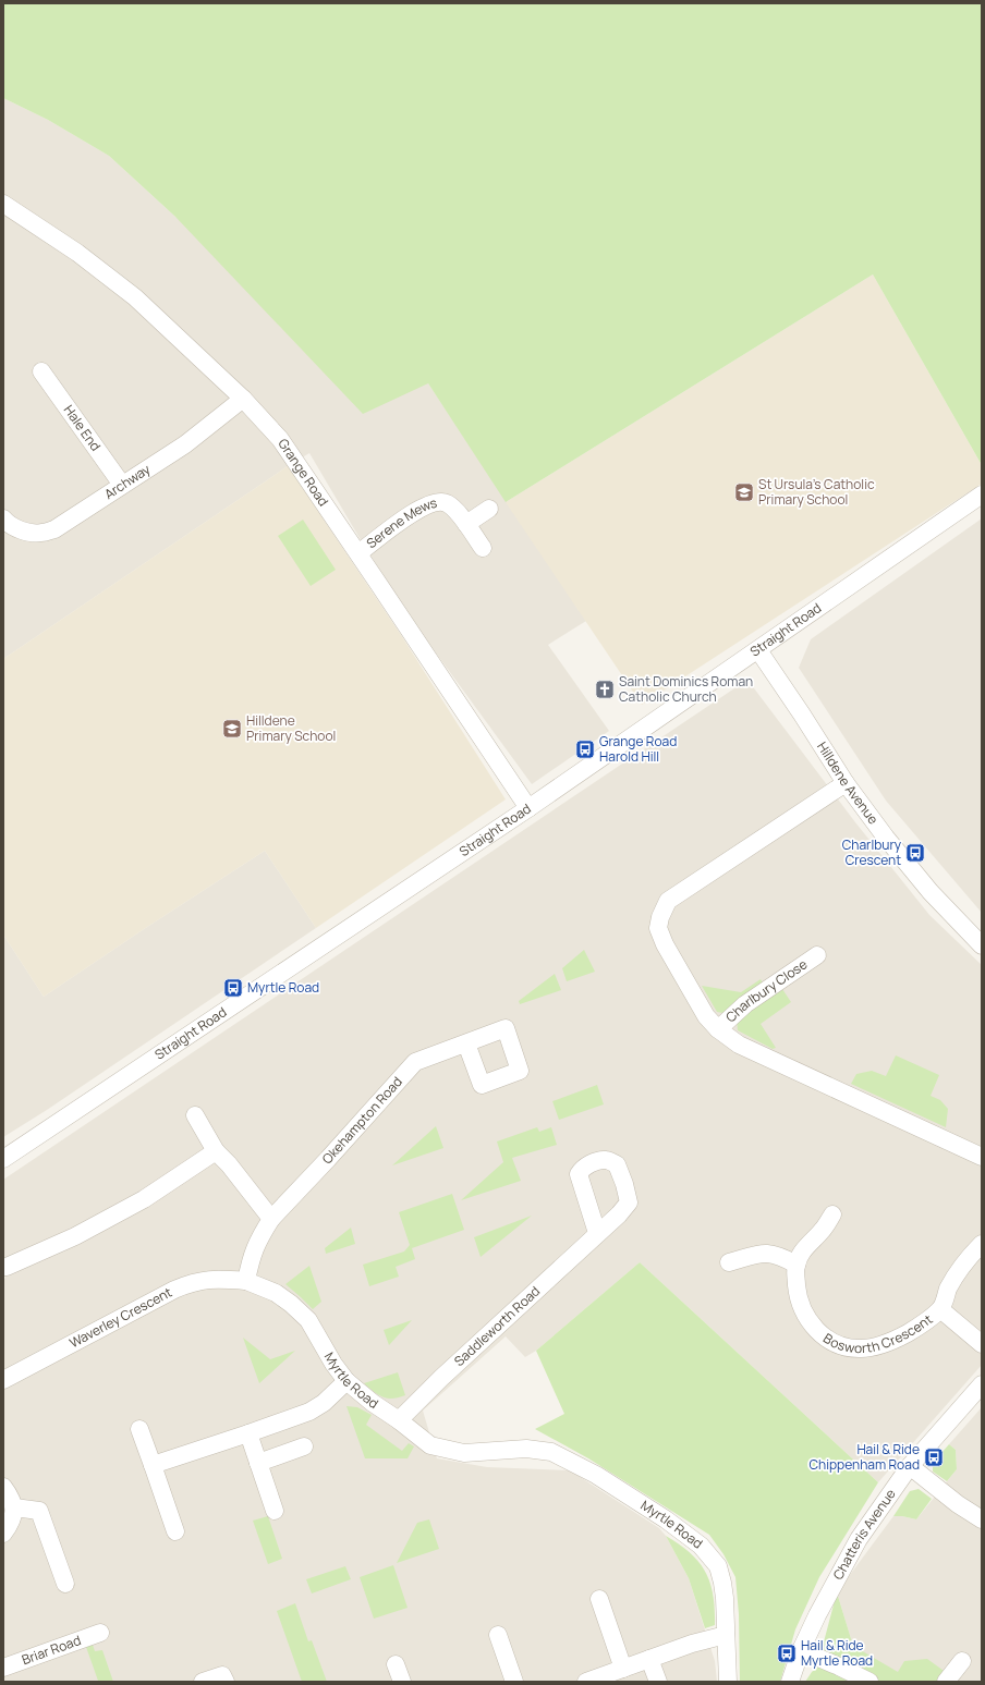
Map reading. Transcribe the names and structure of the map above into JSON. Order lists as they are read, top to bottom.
{
  "streets": {
    "street": [
      "Hale End",
      "Grange Road",
      "Archway",
      "Serene Mews",
      "Straight Road",
      "Hilldene Avenue",
      "Charlbury Close",
      "Okehampton Road",
      "Waverley Crescent",
      "Bosworth Crescent",
      "Saddleworth Road",
      "Myrtle Road",
      "Chatteris Avenue",
      "Briar Road"
    ]
  },
  "crossings": [
    ["Hale End", "Archway"],
    ["Grange Road", "Archway"],
    ["Grange Road", "Serene Mews"],
    ["Grange Road", "Straight Road"],
    ["Straight Road", "Hilldene Avenue"],
    ["Waverley Crescent", "Myrtle Road"],
    ["Saddleworth Road", "Myrtle Road"]
  ],
  "places": {
    "school or university": ["St Ursula's Catholic Primary School", "Hilldene Primary School"],
    "church": ["Saint Dominics Roman Catholic Church"],
    "bus stop": [
      "Grange Road Harold Hill",
      "Charlbury Crescent",
      "Myrtle Road",
      "Hail & Ride Chippenham Road",
      "Hail & Ride Myrtle Road"
    ]
  }
}
